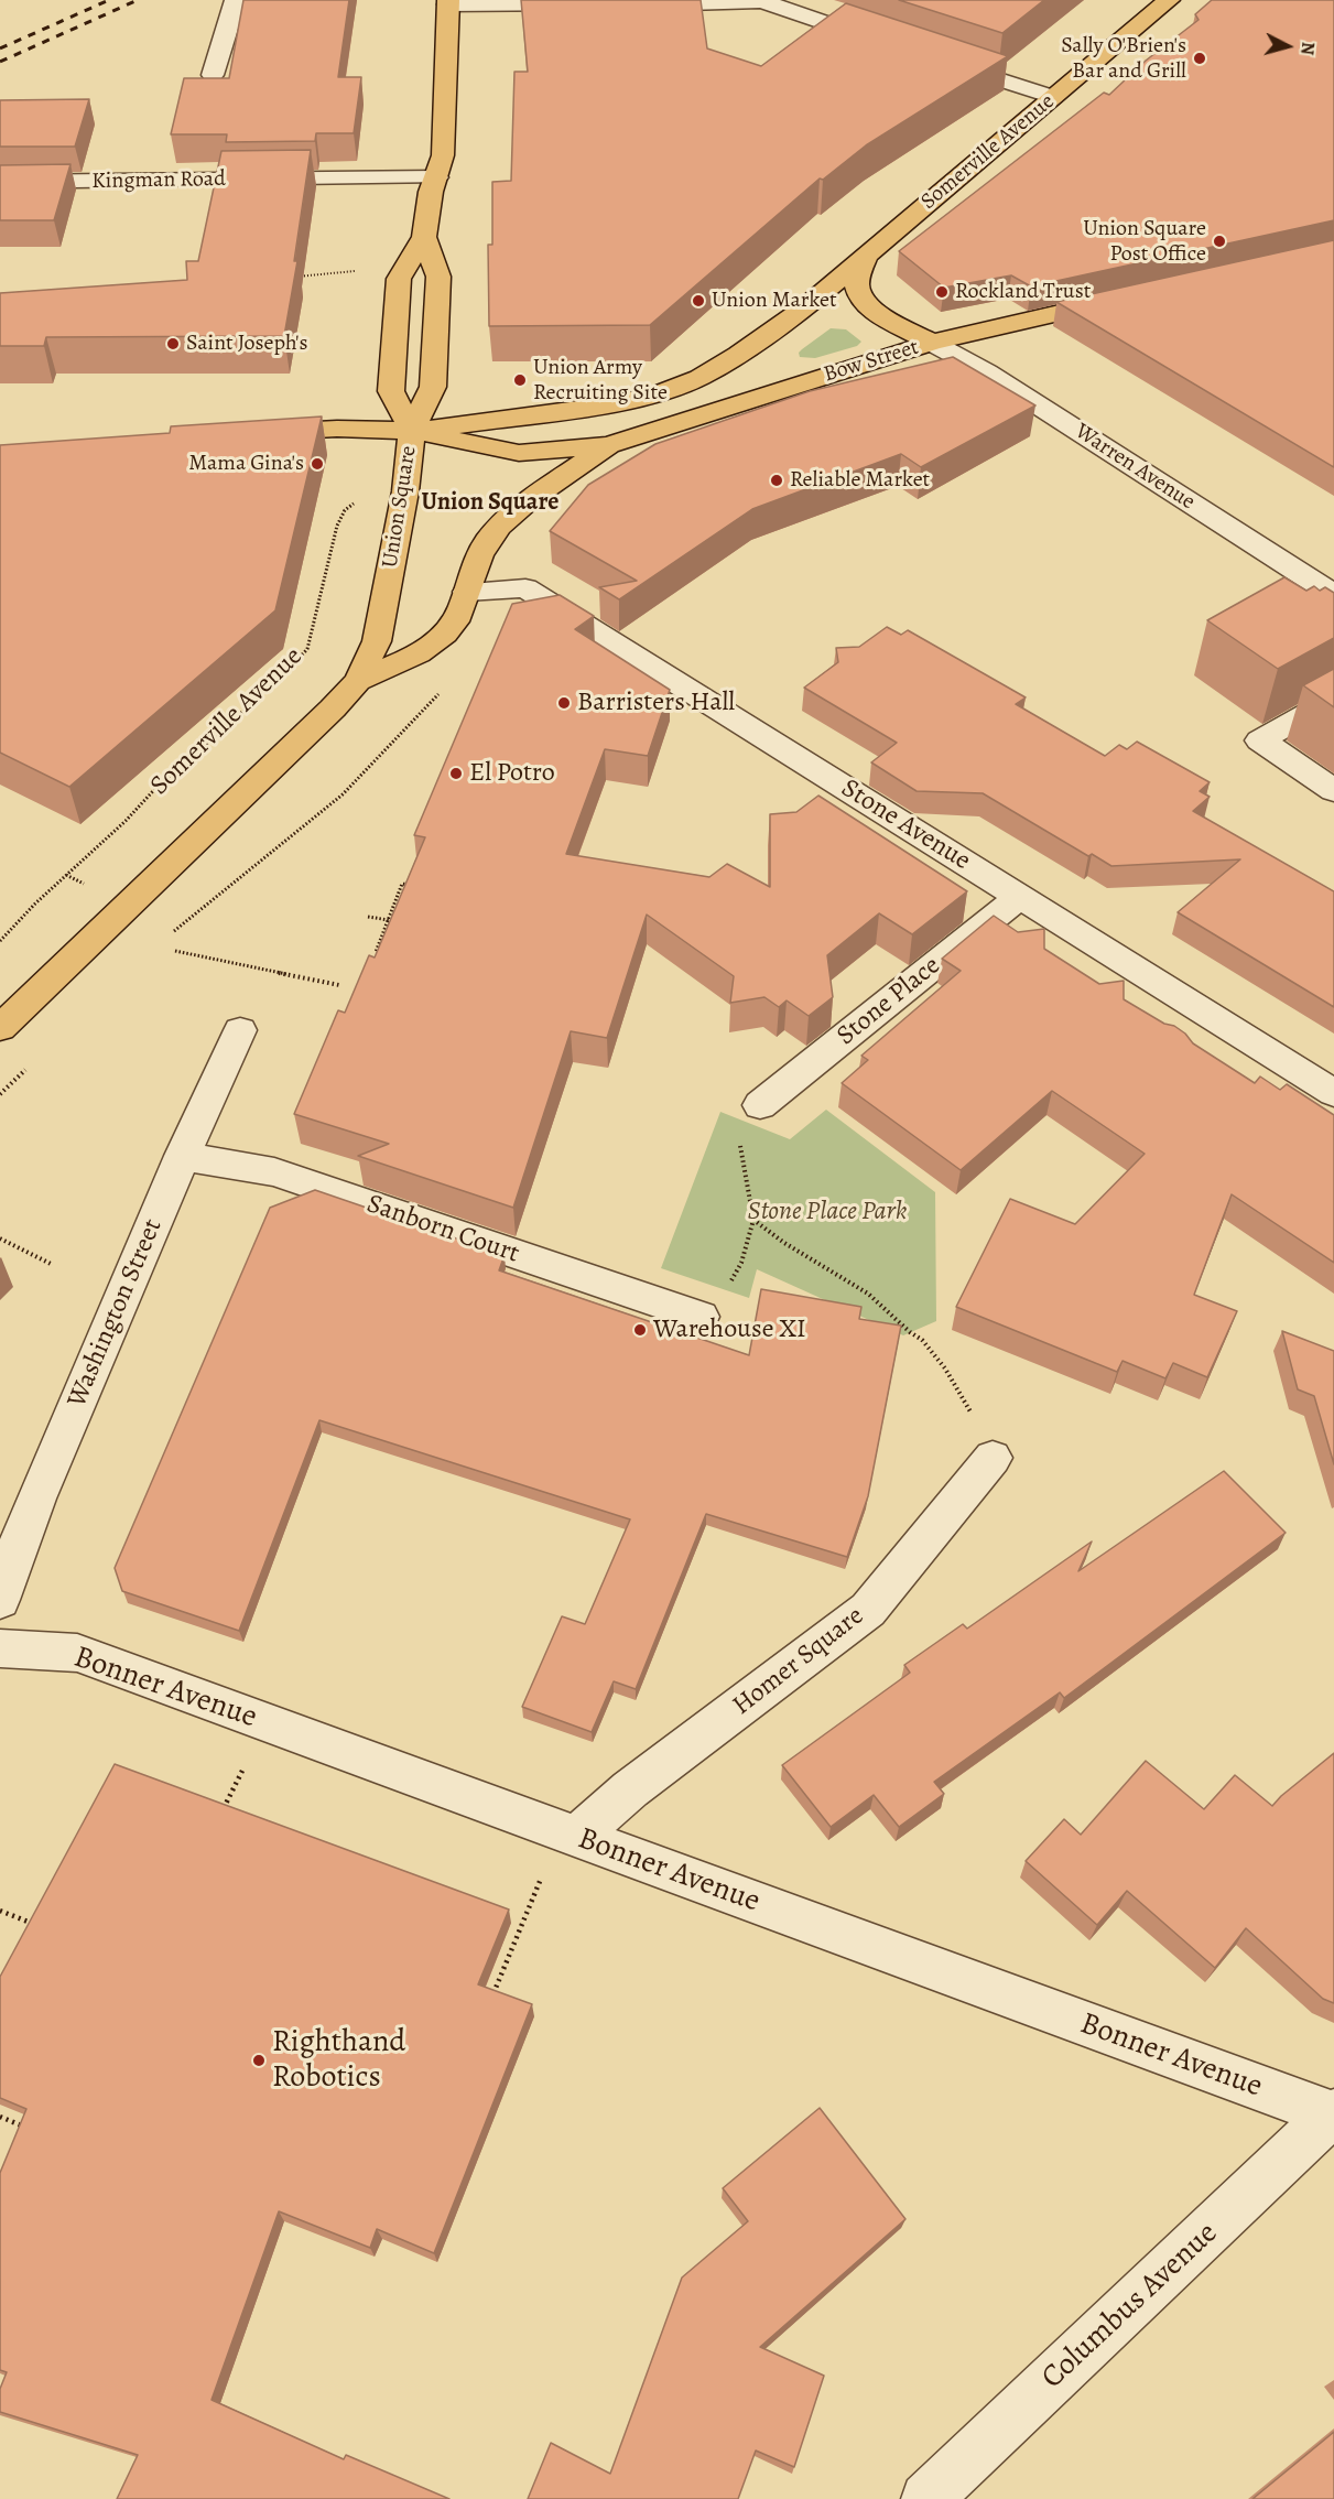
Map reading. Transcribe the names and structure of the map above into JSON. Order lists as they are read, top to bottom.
{
  "streets": {
    "main road": ["Somerville Avenue", "Bow Street", "Union Square"],
    "street": [
      "Kingman Road",
      "Warren Avenue",
      "Stone Avenue",
      "Stone Place",
      "Sanborn Court",
      "Washington Street",
      "Homer Square",
      "Bonner Avenue",
      "Columbus Avenue"
    ]
  },
  "crossings": [
    ["Somerville Avenue", "Union Square"],
    ["Bow Street", "Warren Avenue"],
    ["Bow Street", "Union Square"],
    ["Stone Avenue", "Stone Place"],
    ["Sanborn Court", "Washington Street"],
    ["Homer Square", "Bonner Avenue"],
    ["Bonner Avenue", "Columbus Avenue"]
  ],
  "districts": ["Union Square"],
  "parks": ["Stone Place Park"],
  "places": [
    "Sally O'Brien's Bar and Grill",
    "Union Square Post Office",
    "Rockland Trust",
    "Union Market",
    "Saint Joseph's",
    "Union Army Recruiting Site",
    "Mama Gina's",
    "Reliable Market",
    "Barristers Hall",
    "El Potro",
    "Warehouse XI",
    "Righthand Robotics"
  ],
  "north": "right"
}
